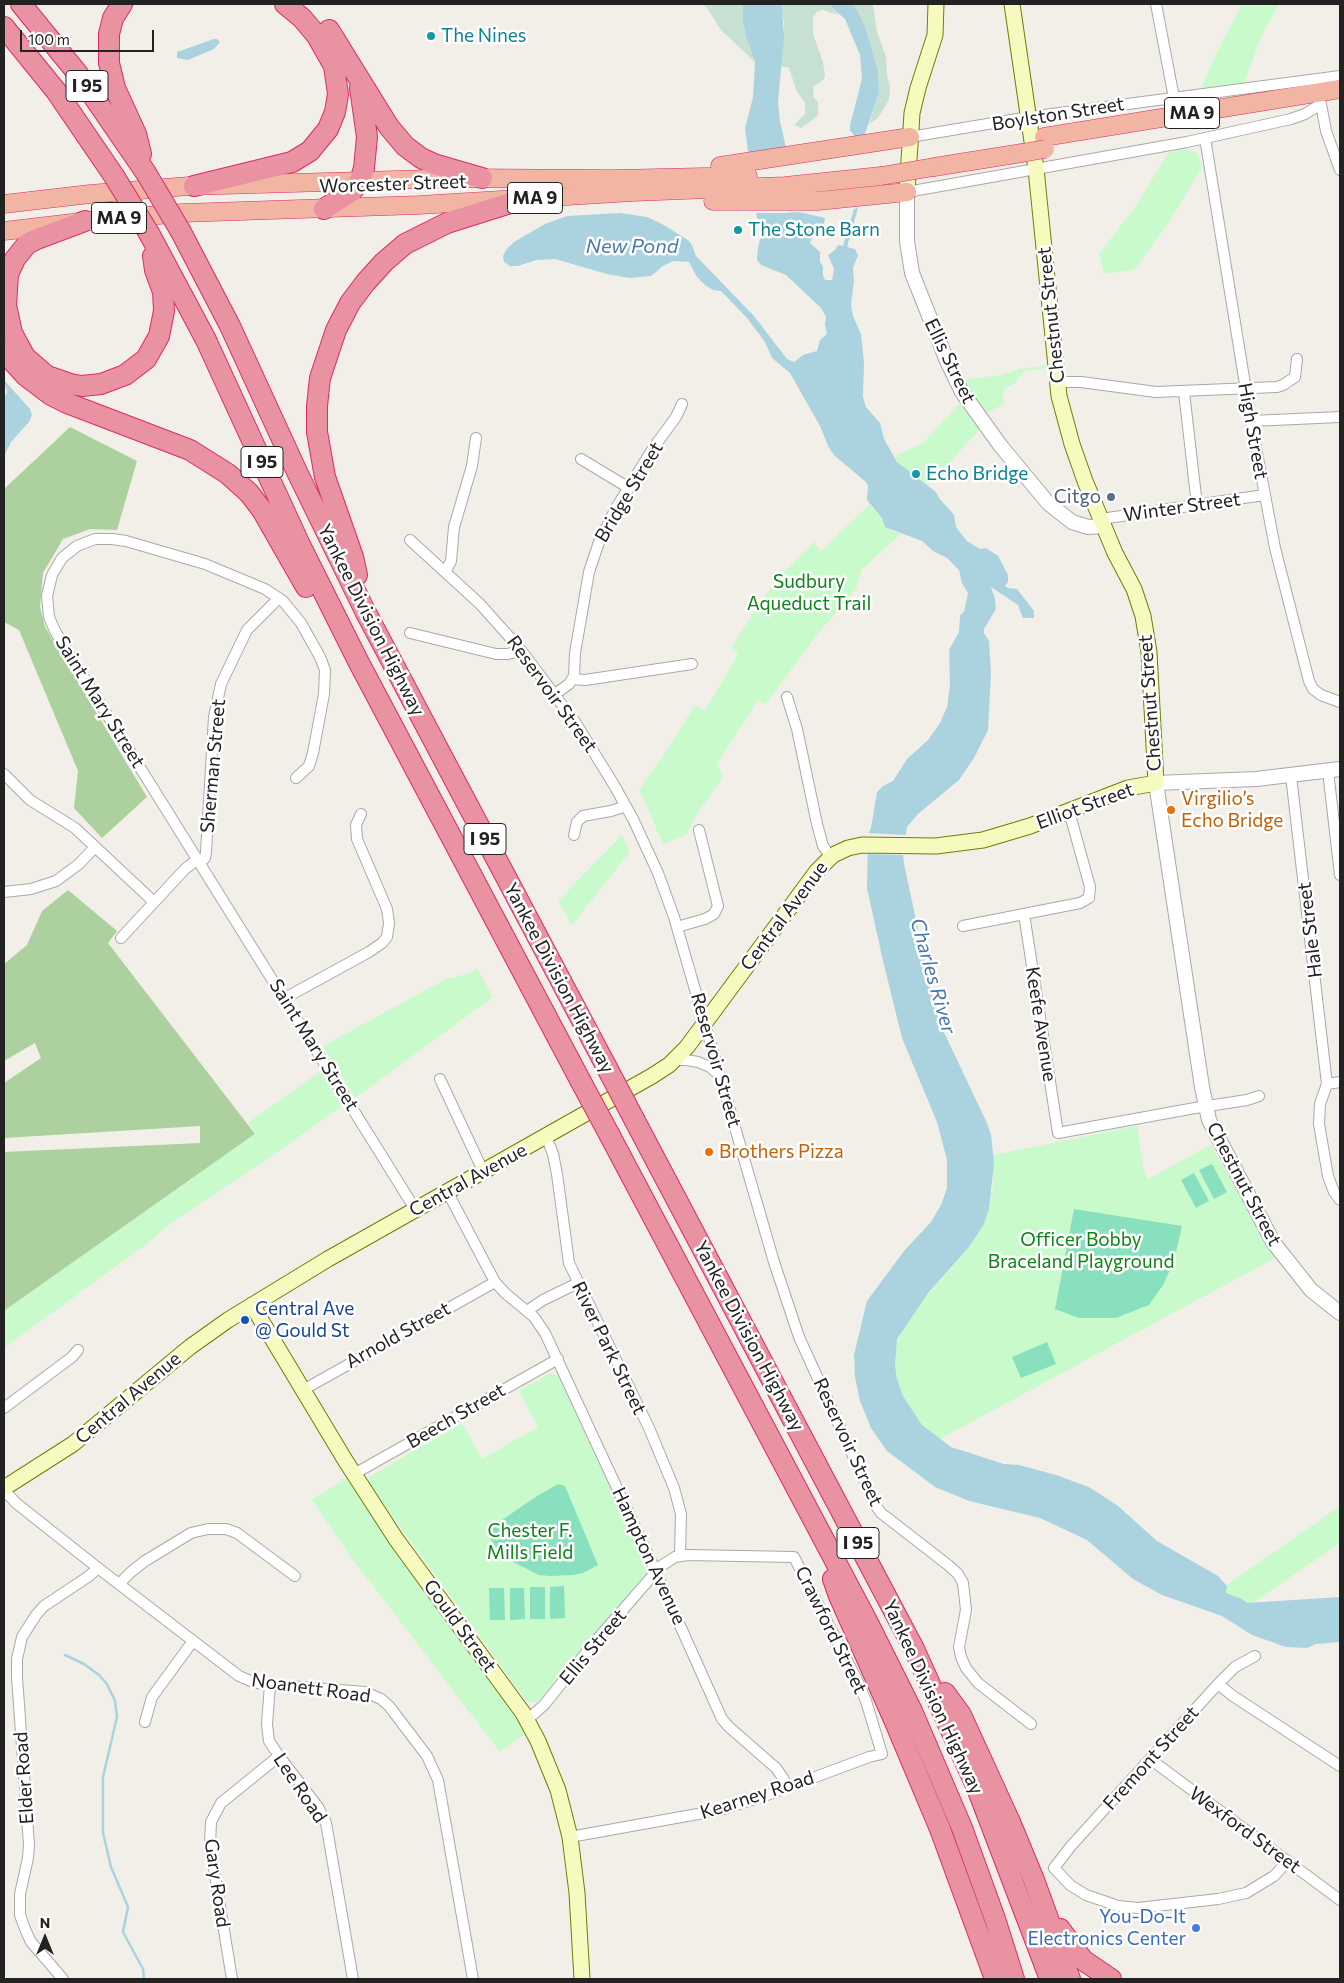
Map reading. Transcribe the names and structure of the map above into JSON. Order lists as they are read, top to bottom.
{
  "streets": {
    "highway": [
      "I 95",
      "MA 9",
      "Boylston Street",
      "Worcester Street",
      "Yankee Division Highway"
    ],
    "main road": [
      "Chestnut Street",
      "Elliot Street",
      "Central Avenue",
      "Gould Street"
    ],
    "street": [
      "Ellis Street",
      "High Street",
      "Bridge Street",
      "Winter Street",
      "Reservoir Street",
      "Saint Mary Street",
      "Sherman Street",
      "Hale Street",
      "Keefe Avenue",
      "Arnold Street",
      "River Park Street",
      "Beech Street",
      "Hampton Avenue",
      "Crawford Street",
      "Noanett Road",
      "Fremont Street",
      "Elder Road",
      "Lee Road",
      "Kearney Road",
      "Wexford Street",
      "Gary Road"
    ]
  },
  "crossings": [
    ["Boylston Street", "Worcester Street"],
    ["Chestnut Street", "Ellis Street"],
    ["Chestnut Street", "Winter Street"],
    ["Chestnut Street", "Elliot Street"],
    ["Chestnut Street", "Keefe Avenue"],
    ["Ellis Street", "Winter Street"],
    ["Ellis Street", "Hampton Avenue"],
    ["Ellis Street", "Gould Street"],
    ["High Street", "Winter Street"],
    ["Reservoir Street", "Central Avenue"],
    ["Saint Mary Street", "Sherman Street"],
    ["Saint Mary Street", "Central Avenue"],
    ["Elliot Street", "Central Avenue"],
    ["Elliot Street", "Hale Street"],
    ["Central Avenue", "River Park Street"],
    ["Central Avenue", "Hampton Avenue"],
    ["Central Avenue", "Gould Street"],
    ["Central Avenue", "Noanett Road"],
    ["Arnold Street", "Hampton Avenue"],
    ["Arnold Street", "Gould Street"],
    ["River Park Street", "Crawford Street"],
    ["Beech Street", "Hampton Avenue"],
    ["Beech Street", "Gould Street"],
    ["Hampton Avenue", "Kearney Road"],
    ["Gould Street", "Kearney Road"],
    ["Crawford Street", "Kearney Road"],
    ["Noanett Road", "Elder Road"],
    ["Noanett Road", "Lee Road"],
    ["Fremont Street", "Wexford Street"],
    ["Lee Road", "Gary Road"]
  ],
  "water": ["New Pond", "Charles River"],
  "parks": ["Sudbury Aqueduct Trail", "Officer Bobby Braceland Playground", "Chester F. Mills Field"],
  "places": [
    "The Nines",
    "The Stone Barn",
    "Echo Bridge",
    "Citgo",
    "Virgilio’s Echo Bridge",
    "Brothers Pizza",
    "Central Ave @ Gould St",
    "You-Do-It Electronics Center"
  ],
  "scale_bar": "100 m",
  "north": "top"
}
